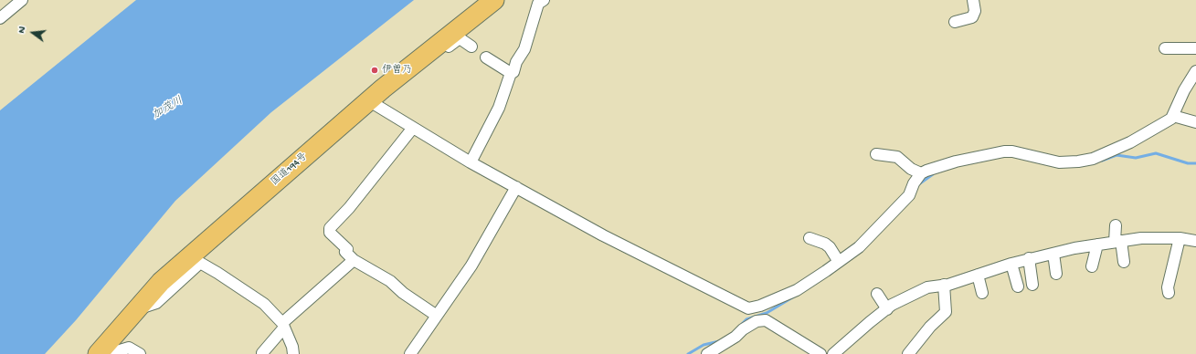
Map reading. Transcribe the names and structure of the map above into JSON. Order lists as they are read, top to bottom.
{
  "streets": {
    "highway": ["国道194号"]
  },
  "water": ["加茂川"],
  "places": ["伊曽乃"],
  "north": "left"
}
